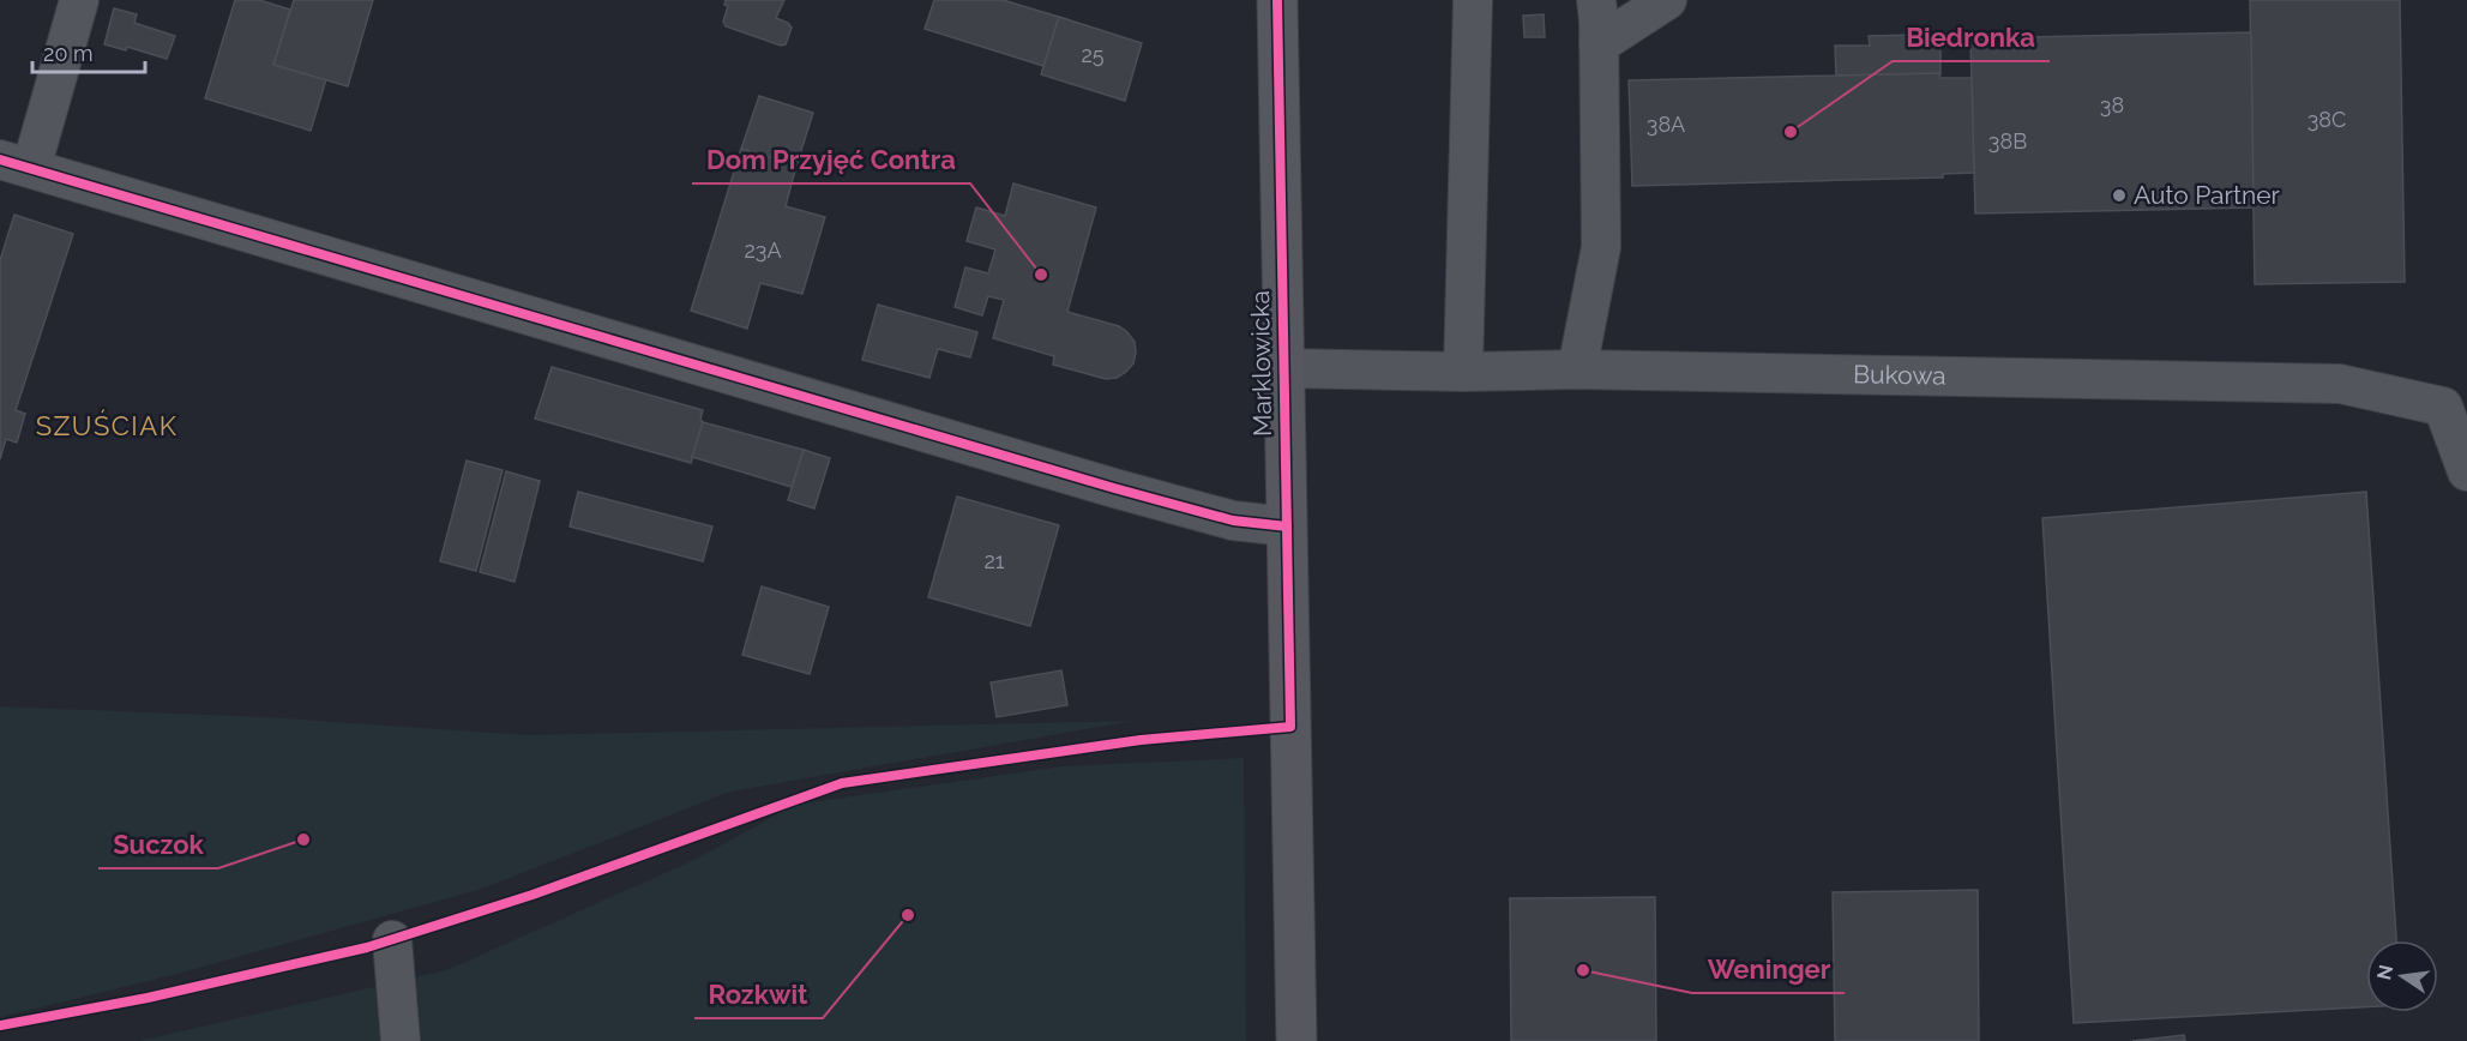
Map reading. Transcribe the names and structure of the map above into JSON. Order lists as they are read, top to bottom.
{
  "streets": {
    "main road": ["Marklowicka"],
    "lane": ["Bukowa"]
  },
  "crossings": [
    ["Marklowicka", "Bukowa"]
  ],
  "districts": ["SZUŚCIAK"],
  "places": [
    "Biedronka",
    "Auto Partner",
    "Dom Przyjęć Contra",
    "Suczok",
    "Rozkwit",
    "Weninger"
  ],
  "house_numbers": [
    "25",
    "38",
    "38C",
    "38A",
    "38B",
    "23A",
    "21"
  ],
  "scale_bar": "20 m",
  "north": "left"
}
